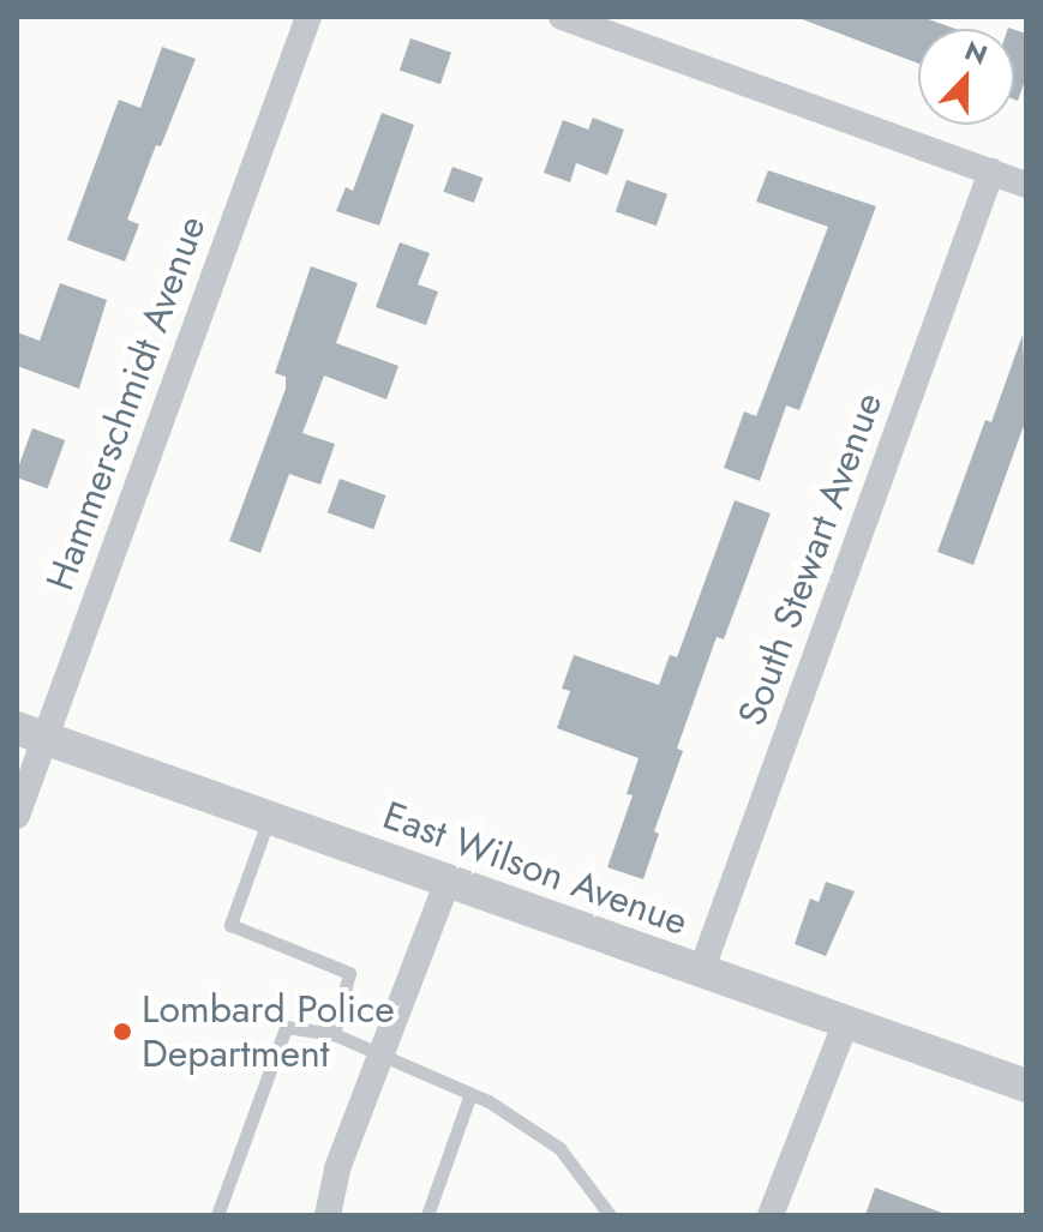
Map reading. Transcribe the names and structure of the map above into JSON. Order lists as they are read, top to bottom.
{
  "streets": {
    "street": ["Hammerschmidt Avenue", "South Stewart Avenue", "East Wilson Avenue"]
  },
  "crossings": [
    ["Hammerschmidt Avenue", "East Wilson Avenue"],
    ["South Stewart Avenue", "East Wilson Avenue"]
  ],
  "places": ["Lombard Police Department"],
  "north": "top"
}
